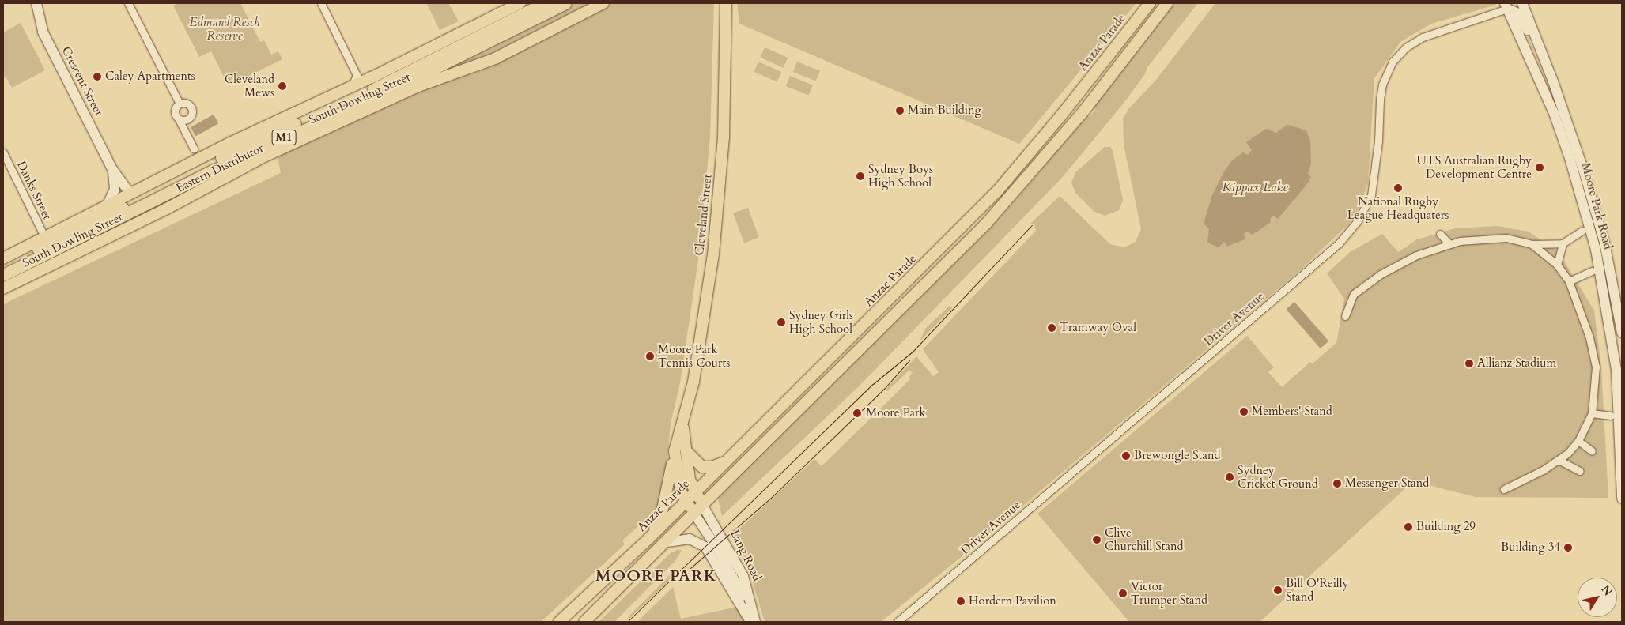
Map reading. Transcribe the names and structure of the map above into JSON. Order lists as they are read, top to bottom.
{
  "streets": {
    "highway": ["M1", "Eastern Distributor"],
    "main road": [
      "Anzac Parade",
      "Crescent Street",
      "South Dowling Street",
      "Moore Park Road",
      "Cleveland Street",
      "Lang Road"
    ],
    "street": ["Danks Street", "Driver Avenue"]
  },
  "crossings": [
    ["Anzac Parade", "Cleveland Street"],
    ["Crescent Street", "South Dowling Street"],
    ["South Dowling Street", "Danks Street"],
    ["Moore Park Road", "Driver Avenue"],
    ["Cleveland Street", "Lang Road"]
  ],
  "districts": ["MOORE PARK"],
  "water": ["Kippax Lake"],
  "parks": ["Edmund Resch Reserve"],
  "places": [
    "Caley Apartments",
    "Cleveland Mews",
    "Main Building",
    "UTS Australian Rugby Development Centre",
    "Sydney Boys High School",
    "National Rugby League Headquaters",
    "Sydney Girls High School",
    "Tramway Oval",
    "Moore Park Tennis Courts",
    "Allianz Stadium",
    "Members' Stand",
    "Moore Park",
    "Brewongle Stand",
    "Sydney Cricket Ground",
    "Messenger Stand",
    "Building 29",
    "Clive Churchill Stand",
    "Building 34",
    "Bill O'Reilly Stand",
    "Victor Trumper Stand",
    "Hordern Pavilion"
  ],
  "north": "top right"
}
